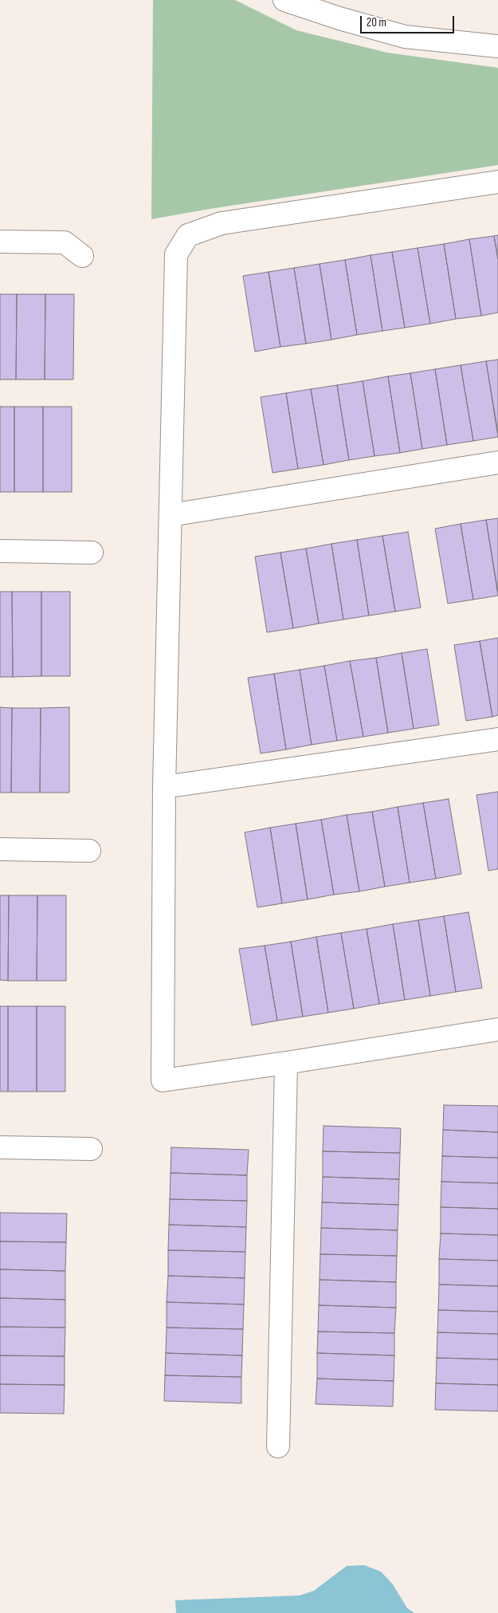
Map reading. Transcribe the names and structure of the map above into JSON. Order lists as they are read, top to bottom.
{
  "scale_bar": "20 m"
}
